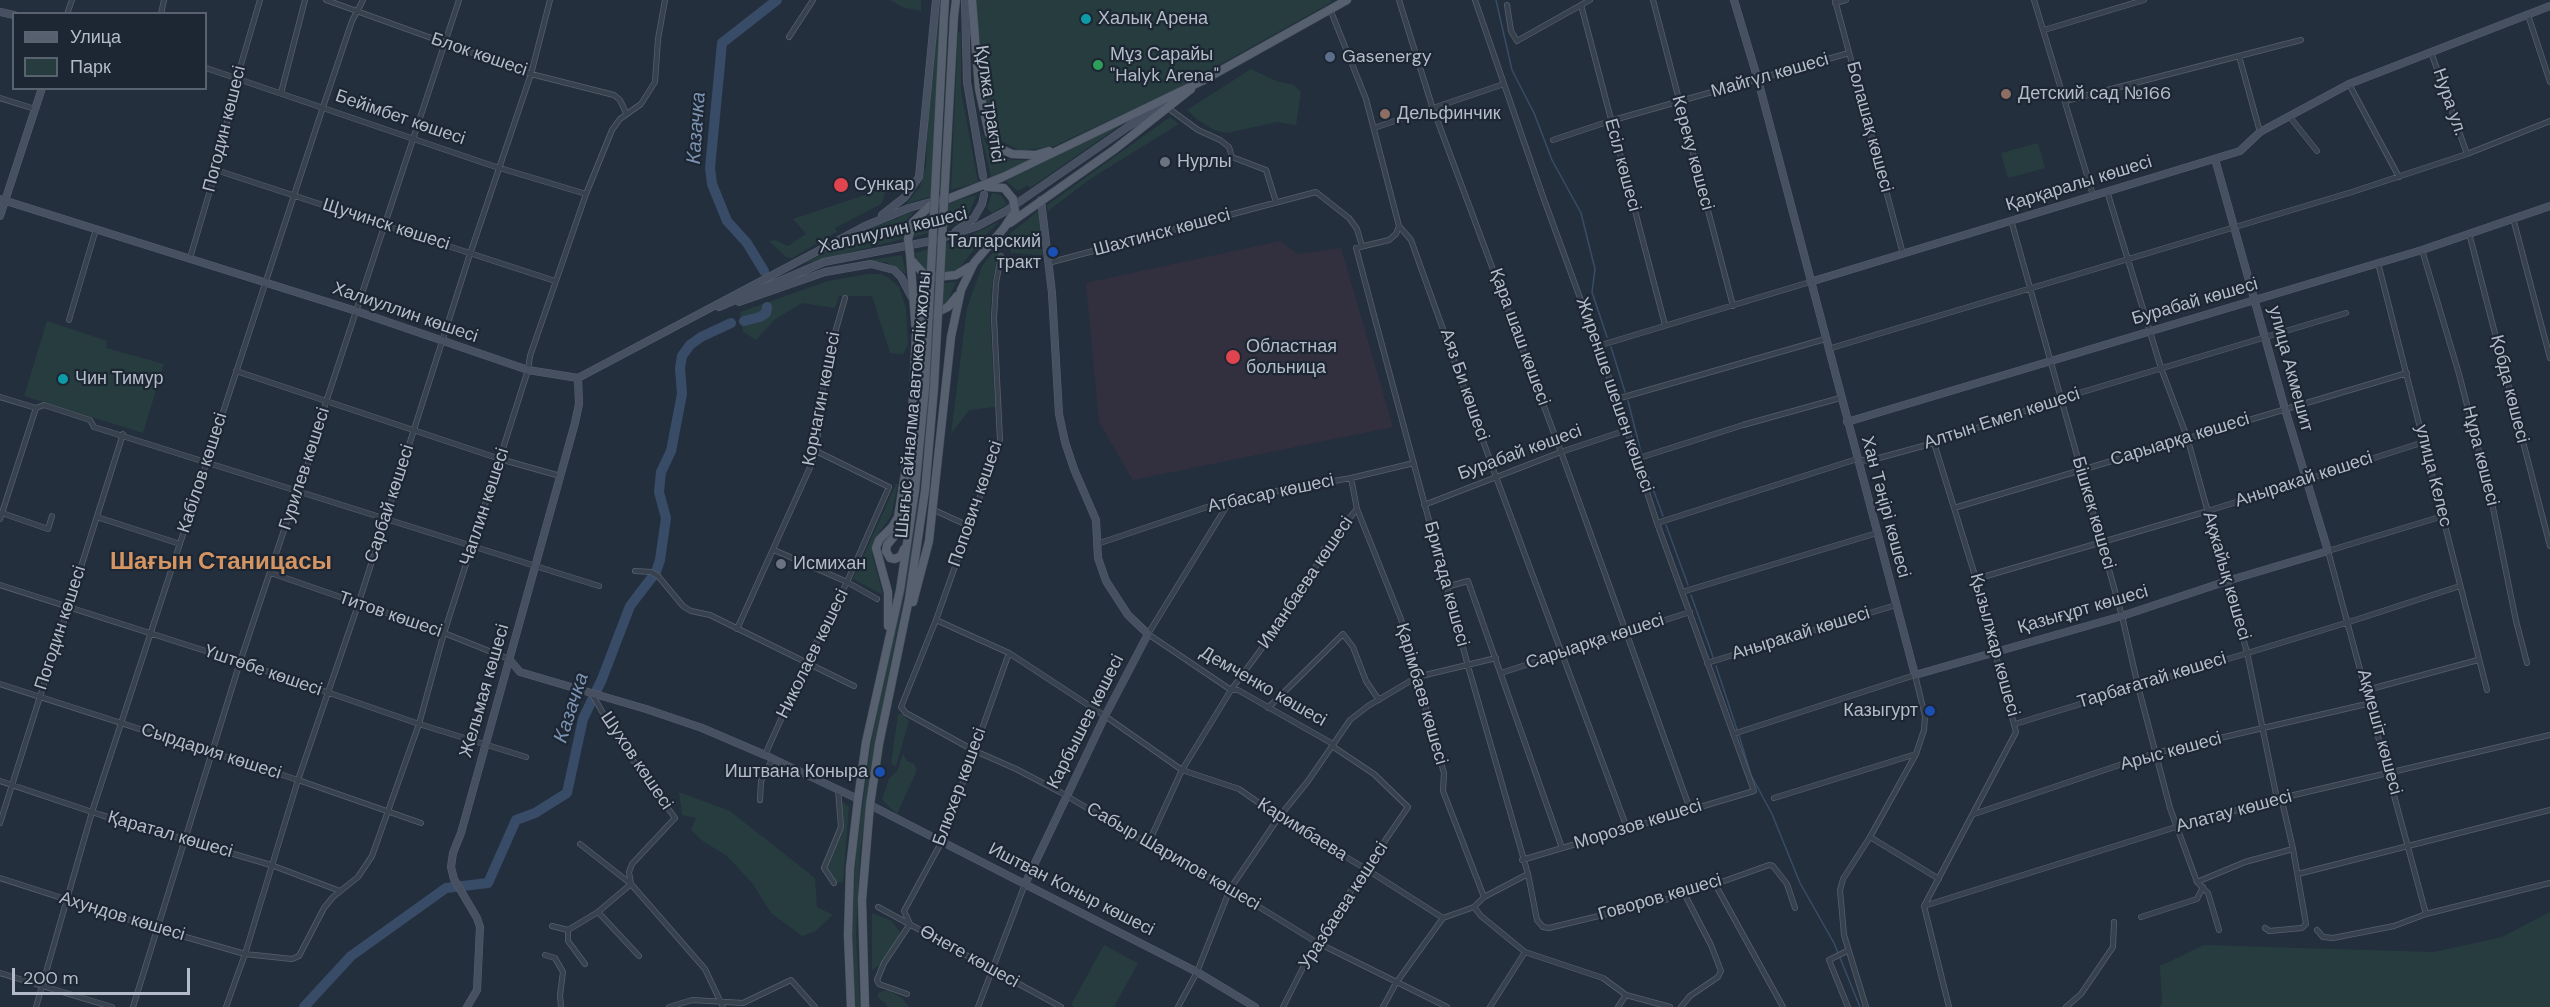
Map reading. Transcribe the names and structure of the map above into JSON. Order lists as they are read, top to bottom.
{
  "streets": {
    "main road": ["Халлиулин көшесі", "Шығыс айналма автокөлік жолы"],
    "street": [
      "Блок көшесі",
      "Майгүл көшесі",
      "Нура ул.",
      "Құлжа трактісі",
      "Бейімбет көшесі",
      "Болашақ көшесі",
      "Погодин көшесі",
      "Кереку көшесі",
      "Есіл көшесі",
      "Қарқаралы көшесі",
      "Щучинск көшесі",
      "Шахтинск көшесі",
      "Бурабай көшесі",
      "Халиуллин көшесі",
      "Қара шаш көшесі",
      "улица Акмешит",
      "Аяз Би көшесі",
      "Қобда көшесі",
      "Жиренше шешен көшесі",
      "Корчагин көшесі",
      "Алтын Емел көшесі",
      "Сарыарқа көшесі",
      "Нұра көшесі",
      "Гурилев көшесі",
      "Кабілов көшесі",
      "улица Келеc",
      "Аныракай көшесі",
      "Атбасар көшесі",
      "Сарбай көшесі",
      "Попович көшесі",
      "Чаплин көшесі",
      "Хан Тәңірі көшесі",
      "Бішкек көшесі",
      "Ақжайық көшесі",
      "Иманбаева көшесі",
      "Бригада көшесі",
      "Қазығұрт көшесі",
      "Титов көшесі",
      "Қызылжар көшесі",
      "Николаев көшесі",
      "Үштөбе көшесі",
      "Тарбағатай көшесі",
      "Демченко көшесі",
      "Жельмая көшесі",
      "Қарімбаев көшесі",
      "Карбышев көшесі",
      "Ақмешіт көшесі",
      "Сырдария көшесі",
      "Арыс көшесі",
      "Шухов көшесі",
      "Блюхер көшесі",
      "Алатау көшесі",
      "Морозов көшесі",
      "Каримбаева",
      "Қаратал көшесі",
      "Сабыр Шарипов көшесі",
      "Иштван Коныр көшесі",
      "Говоров көшесі",
      "Уразбаева көшесі",
      "Ахундов көшесі",
      "Өнеге көшесі"
    ]
  },
  "crossings": [
    ["Блок көшесі", "Гурилев көшесі"],
    ["Блок көшесі", "Кабілов көшесі"],
    ["Блок көшесі", "Сарбай көшесі"],
    ["Блок көшесі", "Чаплин көшесі"],
    ["Майгүл көшесі", "Болашақ көшесі"],
    ["Майгүл көшесі", "Кереку көшесі"],
    ["Майгүл көшесі", "Есіл көшесі"],
    ["Майгүл көшесі", "Хан Тәңірі көшесі"],
    ["Нура ул.", "Қарқаралы көшесі"],
    ["Бейімбет көшесі", "Погодин көшесі"],
    ["Бейімбет көшесі", "Гурилев көшесі"],
    ["Бейімбет көшесі", "Кабілов көшесі"],
    ["Бейімбет көшесі", "Сарбай көшесі"],
    ["Бейімбет көшесі", "Чаплин көшесі"],
    ["Болашақ көшесі", "Қарқаралы көшесі"],
    ["Погодин көшесі", "Щучинск көшесі"],
    ["Погодин көшесі", "Халиуллин көшесі"],
    ["Погодин көшесі", "Үштөбе көшесі"],
    ["Погодин көшесі", "Сырдария көшесі"],
    ["Погодин көшесі", "Қаратал көшесі"],
    ["Кереку көшесі", "Қарқаралы көшесі"],
    ["Есіл көшесі", "Қарқаралы көшесі"],
    ["Қарқаралы көшесі", "улица Акмешит"],
    ["Қарқаралы көшесі", "Жиренше шешен көшесі"],
    ["Қарқаралы көшесі", "Хан Тәңірі көшесі"],
    ["Қарқаралы көшесі", "Бішкек көшесі"],
    ["Қарқаралы көшесі", "Ақжайық көшесі"],
    ["Щучинск көшесі", "Гурилев көшесі"],
    ["Щучинск көшесі", "Кабілов көшесі"],
    ["Щучинск көшесі", "Сарбай көшесі"],
    ["Щучинск көшесі", "Чаплин көшесі"],
    ["Шахтинск көшесі", "Бригада көшесі"],
    ["Шахтинск көшесі", "Демченко көшесі"],
    ["Бурабай көшесі", "Қара шаш көшесі"],
    ["Бурабай көшесі", "улица Акмешит"],
    ["Бурабай көшесі", "Аяз Би көшесі"],
    ["Бурабай көшесі", "Қобда көшесі"],
    ["Бурабай көшесі", "Жиренше шешен көшесі"],
    ["Бурабай көшесі", "Нұра көшесі"],
    ["Бурабай көшесі", "улица Келеc"],
    ["Бурабай көшесі", "Хан Тәңірі көшесі"],
    ["Бурабай көшесі", "Бішкек көшесі"],
    ["Бурабай көшесі", "Ақжайық көшесі"],
    ["Бурабай көшесі", "Бригада көшесі"],
    ["Халиуллин көшесі", "Гурилев көшесі"],
    ["Халиуллин көшесі", "Кабілов көшесі"],
    ["Халиуллин көшесі", "Сарбай көшесі"],
    ["Халиуллин көшесі", "Чаплин көшесі"],
    ["Халиуллин көшесі", "Жельмая көшесі"],
    ["Қара шаш көшесі", "Сарыарқа көшесі"],
    ["Қара шаш көшесі", "Морозов көшесі"],
    ["улица Акмешит", "Алтын Емел көшесі"],
    ["улица Акмешит", "Сарыарқа көшесі"],
    ["улица Акмешит", "Аныракай көшесі"],
    ["улица Акмешит", "Қазығұрт көшесі"],
    ["улица Акмешит", "Ақмешіт көшесі"],
    ["Аяз Би көшесі", "Сарыарқа көшесі"],
    ["Аяз Би көшесі", "Морозов көшесі"],
    ["Жиренше шешен көшесі", "Алтын Емел көшесі"],
    ["Жиренше шешен көшесі", "Сарыарқа көшесі"],
    ["Жиренше шешен көшесі", "Аныракай көшесі"],
    ["Жиренше шешен көшесі", "Қазығұрт көшесі"],
    ["Жиренше шешен көшесі", "Морозов көшесі"],
    ["Корчагин көшесі", "Николаев көшесі"],
    ["Шығыс айналма автокөлік жолы", "Иштван Коныр көшесі"],
    ["Алтын Емел көшесі", "Хан Тәңірі көшесі"],
    ["Алтын Емел көшесі", "Бішкек көшесі"],
    ["Алтын Емел көшесі", "Ақжайық көшесі"],
    ["Алтын Емел көшесі", "Қызылжар көшесі"],
    ["Сарыарқа көшесі", "улица Келеc"],
    ["Сарыарқа көшесі", "Бішкек көшесі"],
    ["Сарыарқа көшесі", "Ақжайық көшесі"],
    ["Сарыарқа көшесі", "Қызылжар көшесі"],
    ["Гурилев көшесі", "Титов көшесі"],
    ["Гурилев көшесі", "Үштөбе көшесі"],
    ["Гурилев көшесі", "Сырдария көшесі"],
    ["Гурилев көшесі", "Қаратал көшесі"],
    ["Гурилев көшесі", "Ахундов көшесі"],
    ["Кабілов көшесі", "Үштөбе көшесі"],
    ["Кабілов көшесі", "Сырдария көшесі"],
    ["Кабілов көшесі", "Қаратал көшесі"],
    ["Кабілов көшесі", "Ахундов көшесі"],
    ["улица Келеc", "Аныракай көшесі"],
    ["улица Келеc", "Қазығұрт көшесі"],
    ["улица Келеc", "Тарбағатай көшесі"],
    ["Аныракай көшесі", "Хан Тәңірі көшесі"],
    ["Аныракай көшесі", "Бішкек көшесі"],
    ["Аныракай көшесі", "Ақжайық көшесі"],
    ["Аныракай көшесі", "Қызылжар көшесі"],
    ["Атбасар көшесі", "Бригада көшесі"],
    ["Атбасар көшесі", "Демченко көшесі"],
    ["Атбасар көшесі", "Қарімбаев көшесі"],
    ["Атбасар көшесі", "Карбышев көшесі"],
    ["Сарбай көшесі", "Чаплин көшесі"],
    ["Сарбай көшесі", "Титов көшесі"],
    ["Сарбай көшесі", "Үштөбе көшесі"],
    ["Сарбай көшесі", "Сырдария көшесі"],
    ["Сарбай көшесі", "Қаратал көшесі"],
    ["Сарбай көшесі", "Ахундов көшесі"],
    ["Попович көшесі", "Каримбаева"],
    ["Попович көшесі", "Сабыр Шарипов көшесі"],
    ["Чаплин көшесі", "Титов көшесі"],
    ["Чаплин көшесі", "Үштөбе көшесі"],
    ["Чаплин көшесі", "Сырдария көшесі"],
    ["Чаплин көшесі", "Қаратал көшесі"],
    ["Чаплин көшесі", "Ахундов көшесі"],
    ["Хан Тәңірі көшесі", "Қазығұрт көшесі"],
    ["Бішкек көшесі", "Қазығұрт көшесі"],
    ["Бішкек көшесі", "Тарбағатай көшесі"],
    ["Бішкек көшесі", "Арыс көшесі"],
    ["Бішкек көшесі", "Алатау көшесі"],
    ["Ақжайық көшесі", "Қазығұрт көшесі"],
    ["Ақжайық көшесі", "Тарбағатай көшесі"],
    ["Ақжайық көшесі", "Арыс көшесі"],
    ["Ақжайық көшесі", "Алатау көшесі"],
    ["Иманбаева көшесі", "Демченко көшесі"],
    ["Иманбаева көшесі", "Қарімбаев көшесі"],
    ["Иманбаева көшесі", "Каримбаева"],
    ["Иманбаева көшесі", "Сабыр Шарипов көшесі"],
    ["Бригада көшесі", "Морозов көшесі"],
    ["Бригада көшесі", "Говоров көшесі"],
    ["Қазығұрт көшесі", "Қызылжар көшесі"],
    ["Қазығұрт көшесі", "Ақмешіт көшесі"],
    ["Титов көшесі", "Жельмая көшесі"],
    ["Қызылжар көшесі", "Тарбағатай көшесі"],
    ["Қызылжар көшесі", "Арыс көшесі"],
    ["Қызылжар көшесі", "Алатау көшесі"],
    ["Үштөбе көшесі", "Жельмая көшесі"],
    ["Тарбағатай көшесі", "Ақмешіт көшесі"],
    ["Демченко көшесі", "Карбышев көшесі"],
    ["Демченко көшесі", "Уразбаева көшесі"],
    ["Карбышев көшесі", "Каримбаева"],
    ["Карбышев көшесі", "Сабыр Шарипов көшесі"],
    ["Карбышев көшесі", "Иштван Коныр көшесі"],
    ["Карбышев көшесі", "Өнеге көшесі"],
    ["Ақмешіт көшесі", "Арыс көшесі"],
    ["Ақмешіт көшесі", "Алатау көшесі"],
    ["Блюхер көшесі", "Каримбаева"],
    ["Блюхер көшесі", "Сабыр Шарипов көшесі"],
    ["Блюхер көшесі", "Иштван Коныр көшесі"],
    ["Блюхер көшесі", "Өнеге көшесі"],
    ["Каримбаева", "Уразбаева көшесі"],
    ["Сабыр Шарипов көшесі", "Уразбаева көшесі"]
  ],
  "districts": ["Шағын Станицасы"],
  "water": ["Казачка"],
  "places": [
    "Халық Арена",
    "Gasenergy",
    "Мұз Сарайы \"Halyk Arena\"",
    "Детский сад №166",
    "Дельфинчик",
    "Нурлы",
    "Сункар",
    "Талгарский тракт",
    "Областная больница",
    "Чин Тимур",
    "Исмихан",
    "Казыгурт",
    "Иштвана Коныра"
  ],
  "legend": ["Улица", "Парк"],
  "scale_bar": "200 m"
}
